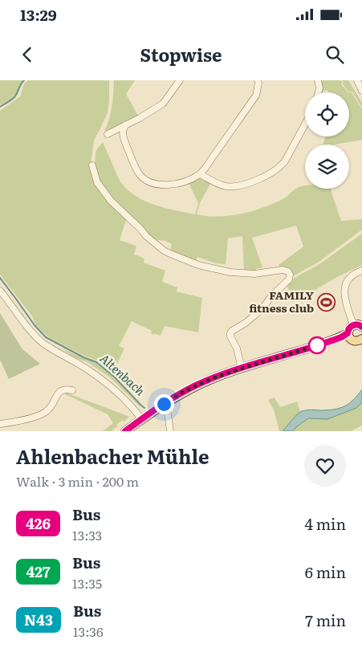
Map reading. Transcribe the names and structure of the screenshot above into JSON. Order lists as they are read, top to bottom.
{
  "water": ["Altenbach"],
  "places": {
    "sports": ["FAMILY fitness club"]
  },
  "lines": ["bus line 426"],
  "page": {
    "status": "13:29",
    "header": "Stopwise",
    "heading": ["Ahlenbacher Mühle", "Walk · 3 min · 200 m"],
    "list": [
      {
        "mark": "426",
        "name": "Bus",
        "note": "13:33",
        "value": "4 min"
      },
      {
        "mark": "427",
        "name": "Bus",
        "note": "13:35",
        "value": "6 min"
      },
      {
        "mark": "N43",
        "name": "Bus",
        "note": "13:36",
        "value": "7 min"
      }
    ]
  }
}
